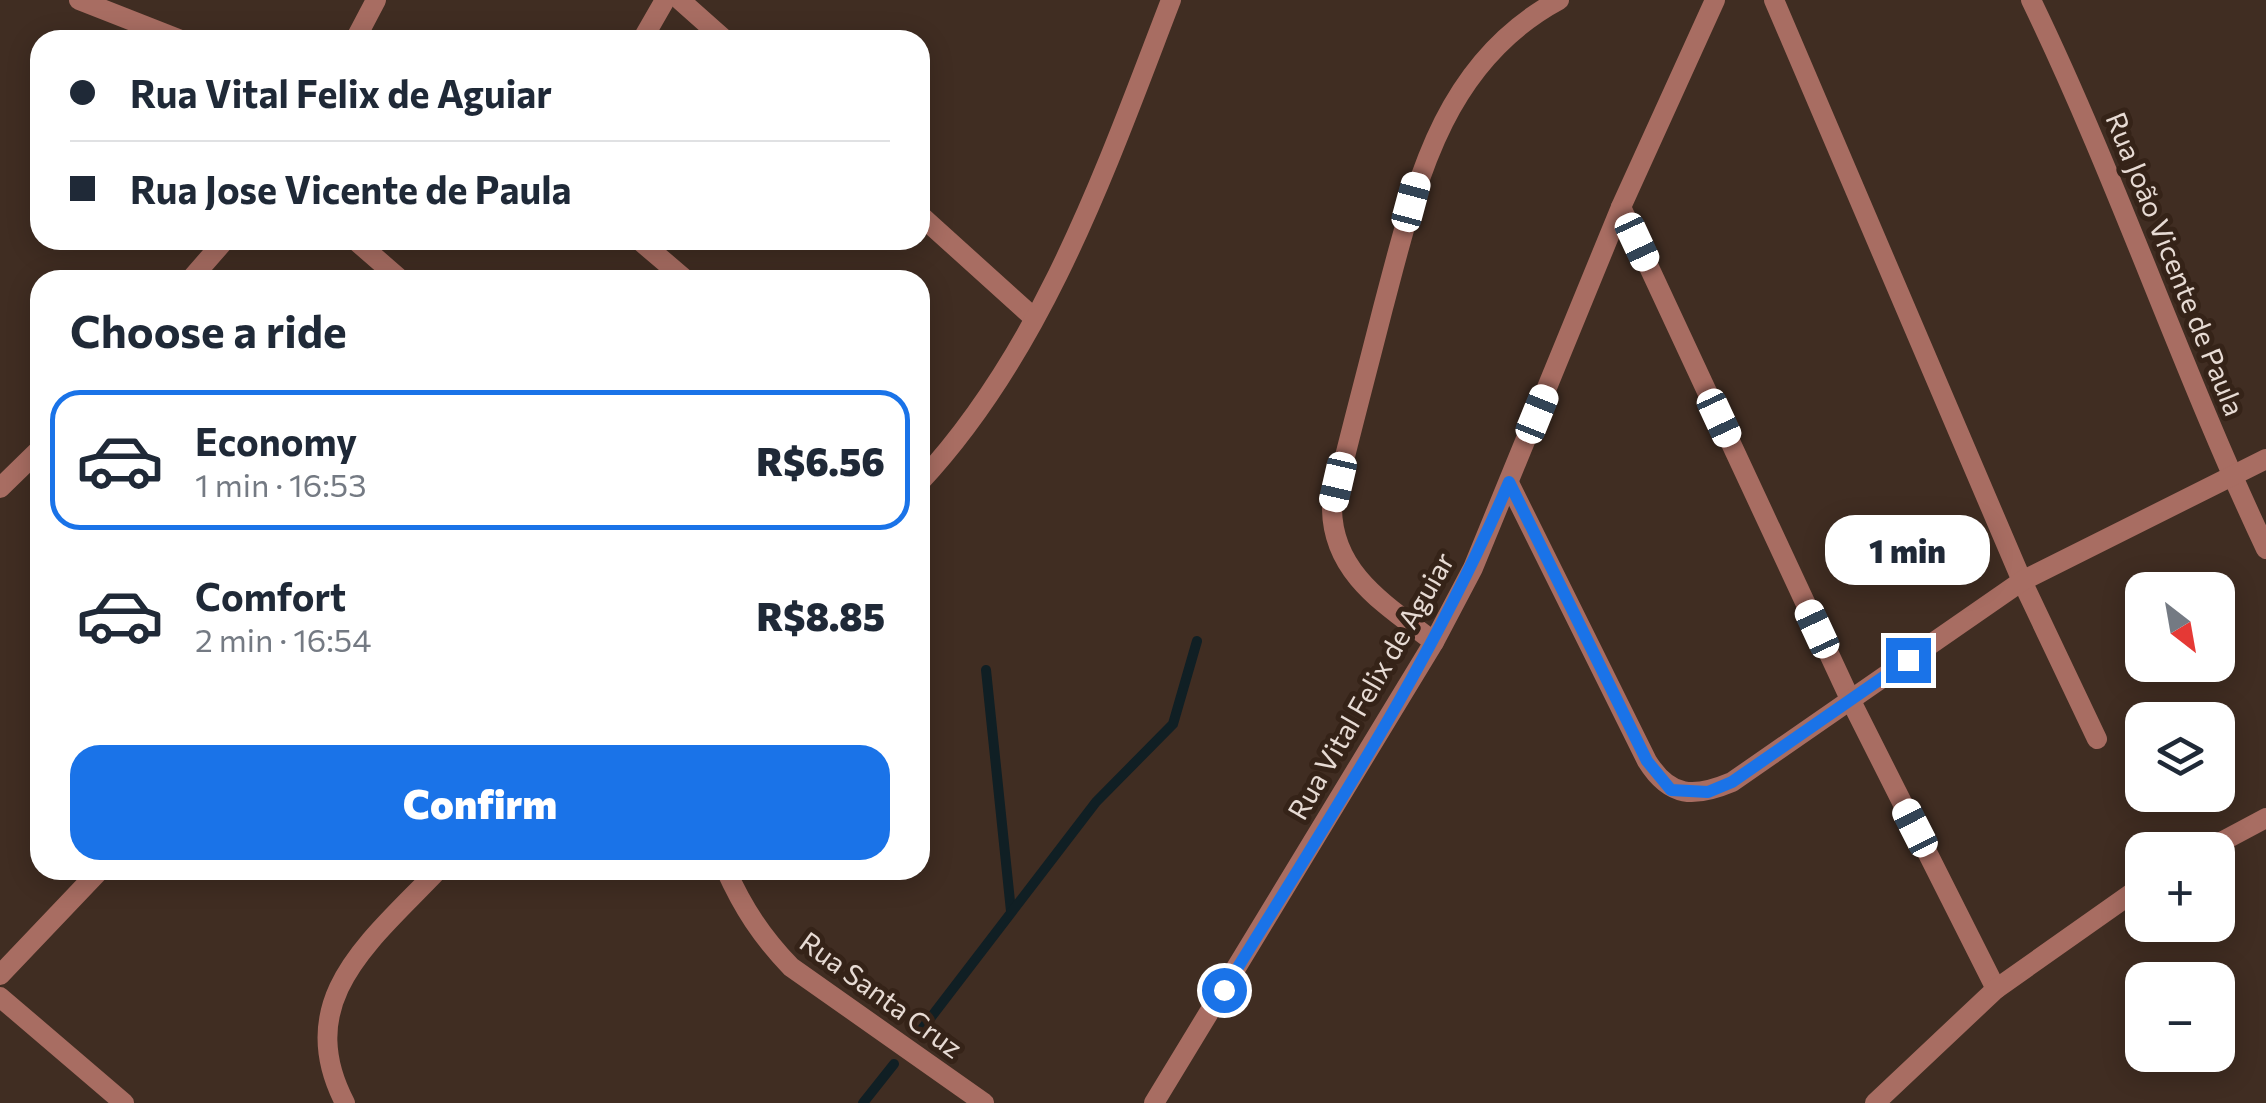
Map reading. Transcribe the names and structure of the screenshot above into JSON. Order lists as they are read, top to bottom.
{
  "streets": {
    "street": ["Rua João Vicente de Paula", "Rua Vital Felix de Aguiar", "Rua Santa Cruz"]
  },
  "north": "bottom right",
  "page": {
    "banner": ["Rua Vital Felix de Aguiar", "Rua Jose Vicente de Paula"],
    "heading": "Choose a ride",
    "list": [
      {
        "name": "Economy",
        "note": "1 min · 16:53",
        "value": "R$6.56"
      },
      {
        "name": "Comfort",
        "note": "2 min · 16:54",
        "value": "R$8.85"
      }
    ],
    "bubble": "1 min",
    "map_buttons": ["+", "−"],
    "buttons": "Confirm"
  }
}
